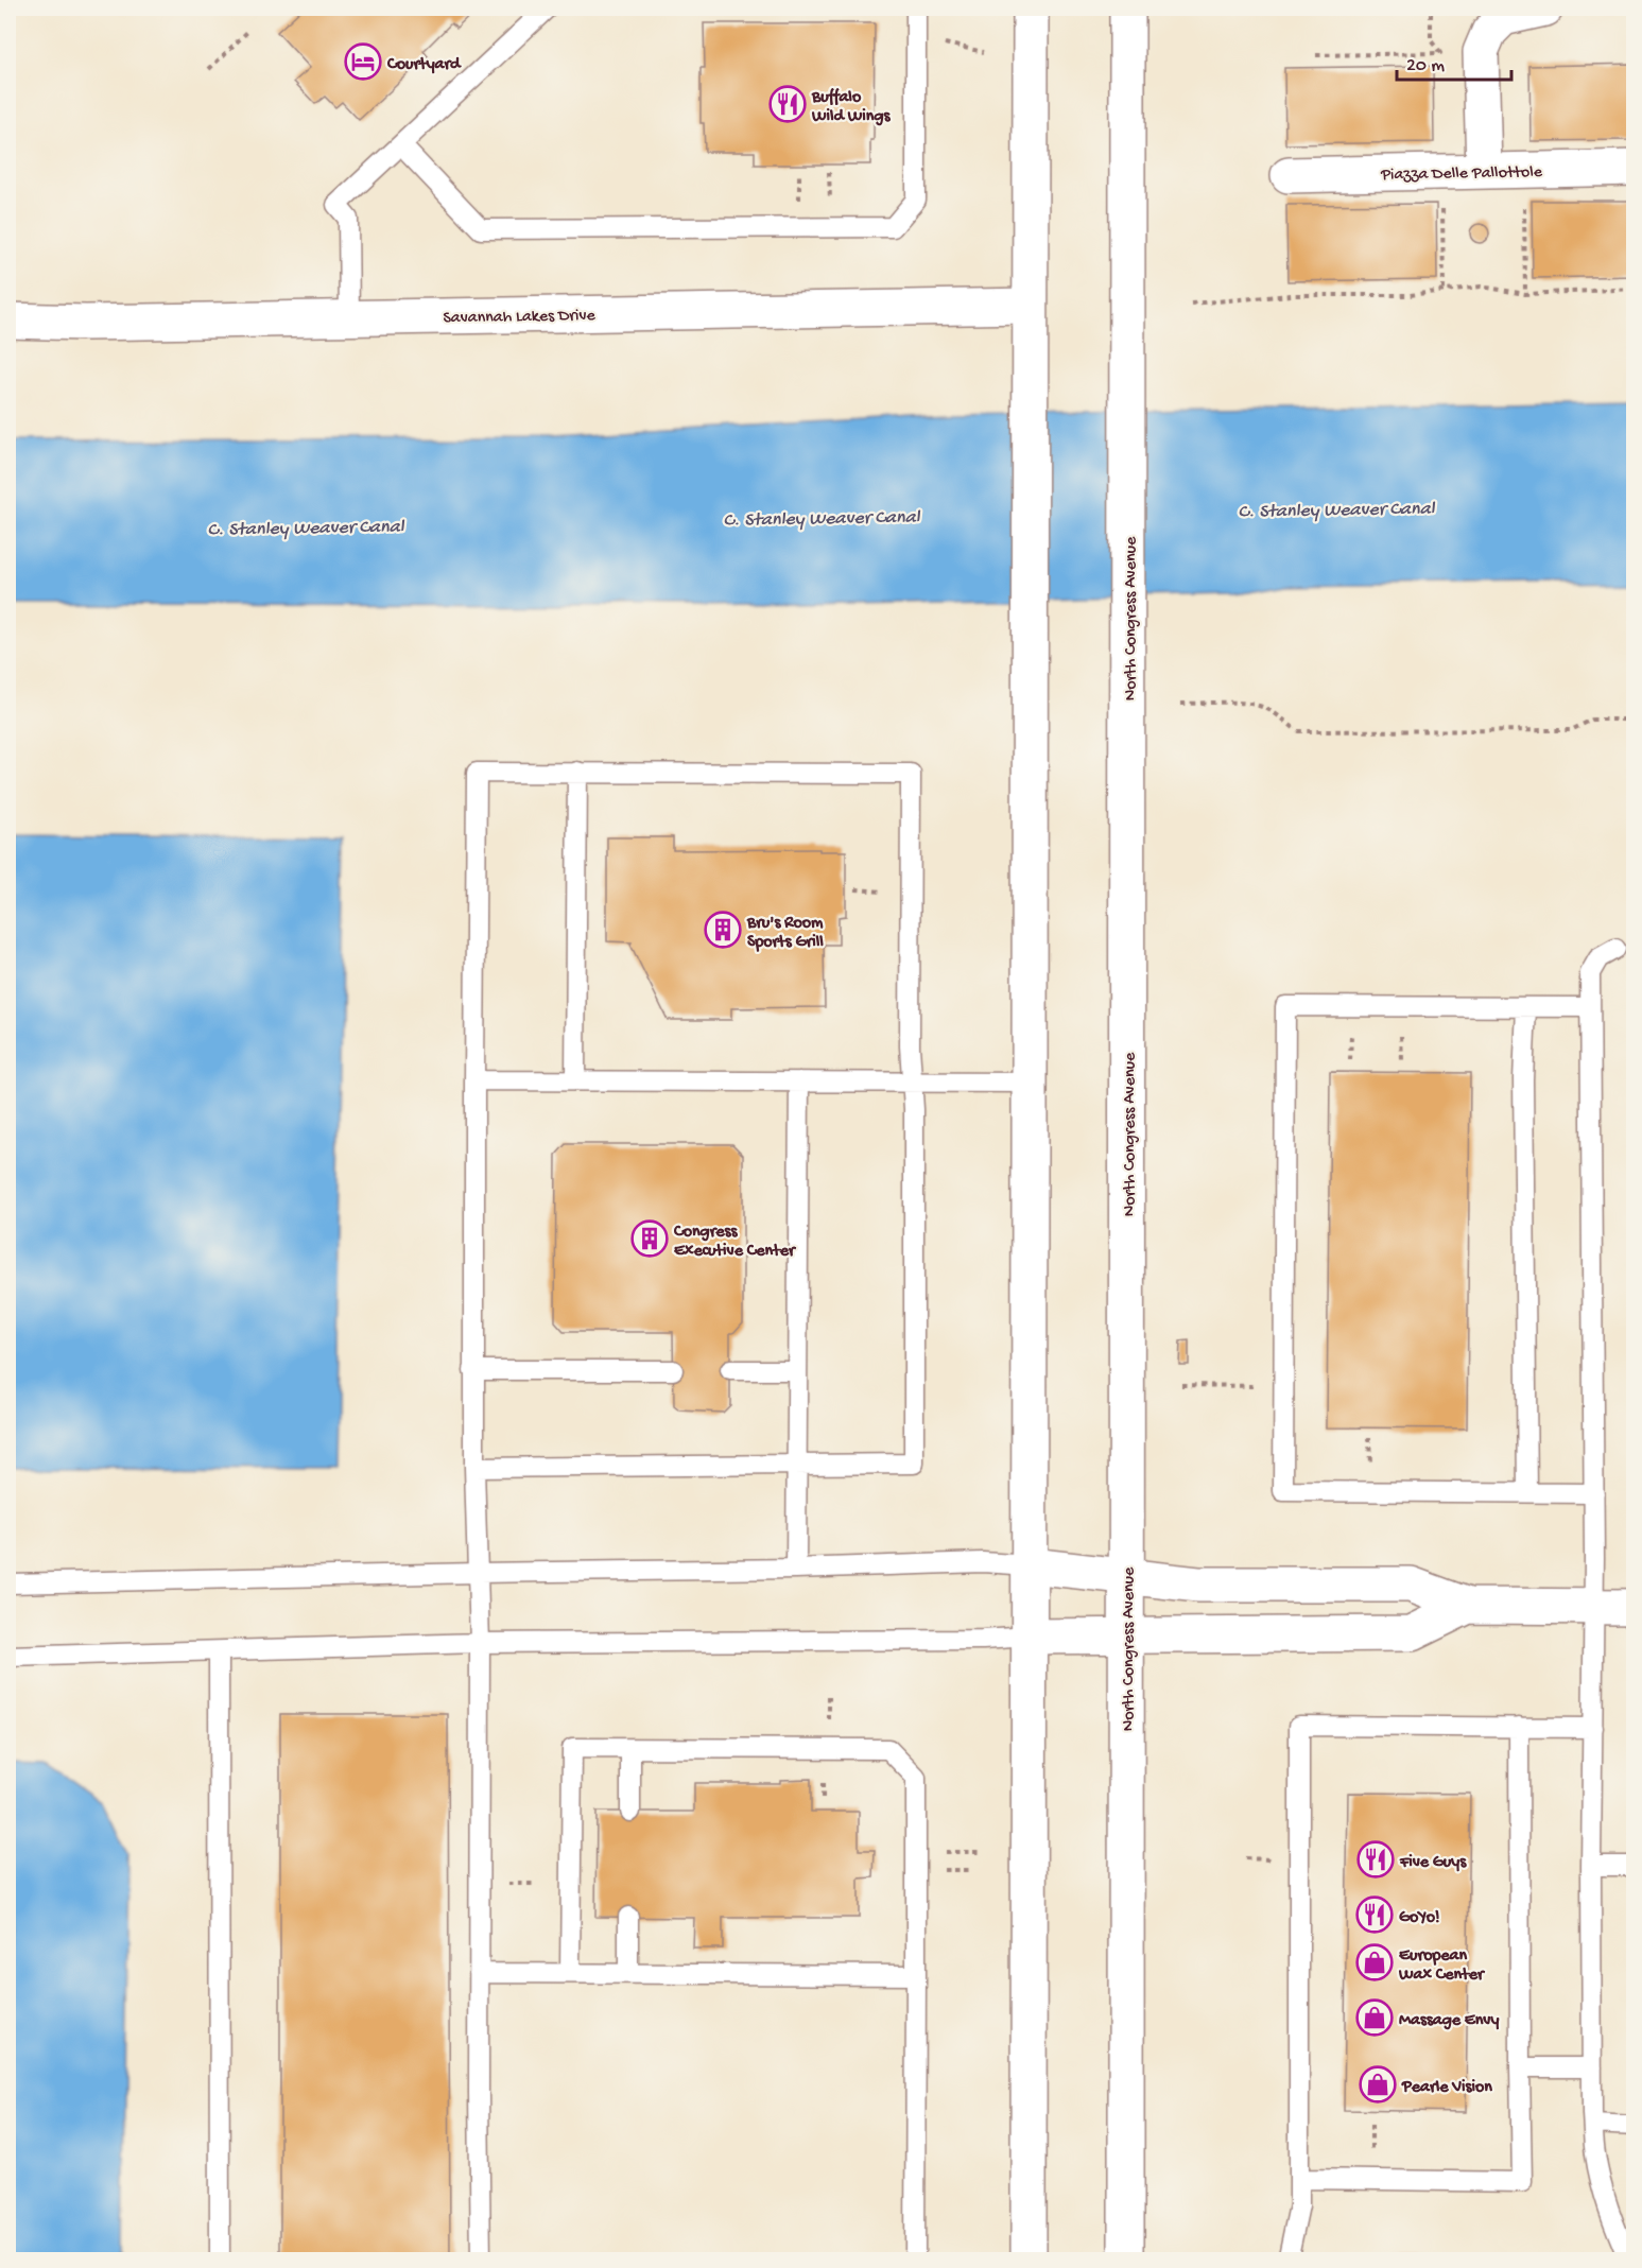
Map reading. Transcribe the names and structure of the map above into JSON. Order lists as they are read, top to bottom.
{
  "streets": {
    "main road": ["Piazza Delle Pallottole", "Savannah Lakes Drive", "North Congress Avenue"]
  },
  "water": ["C. Stanley Weaver Canal"],
  "places": {
    "hotel": ["Courtyard"],
    "restaurant": ["Buffalo Wild Wings", "Five Guys", "GoYo!"],
    "building": ["Bru's Room Sports Grill", "Congress Executive Center"],
    "shop": ["European Wax Center", "Massage Envy", "Pearle Vision"]
  },
  "scale_bar": "20 m"
}
